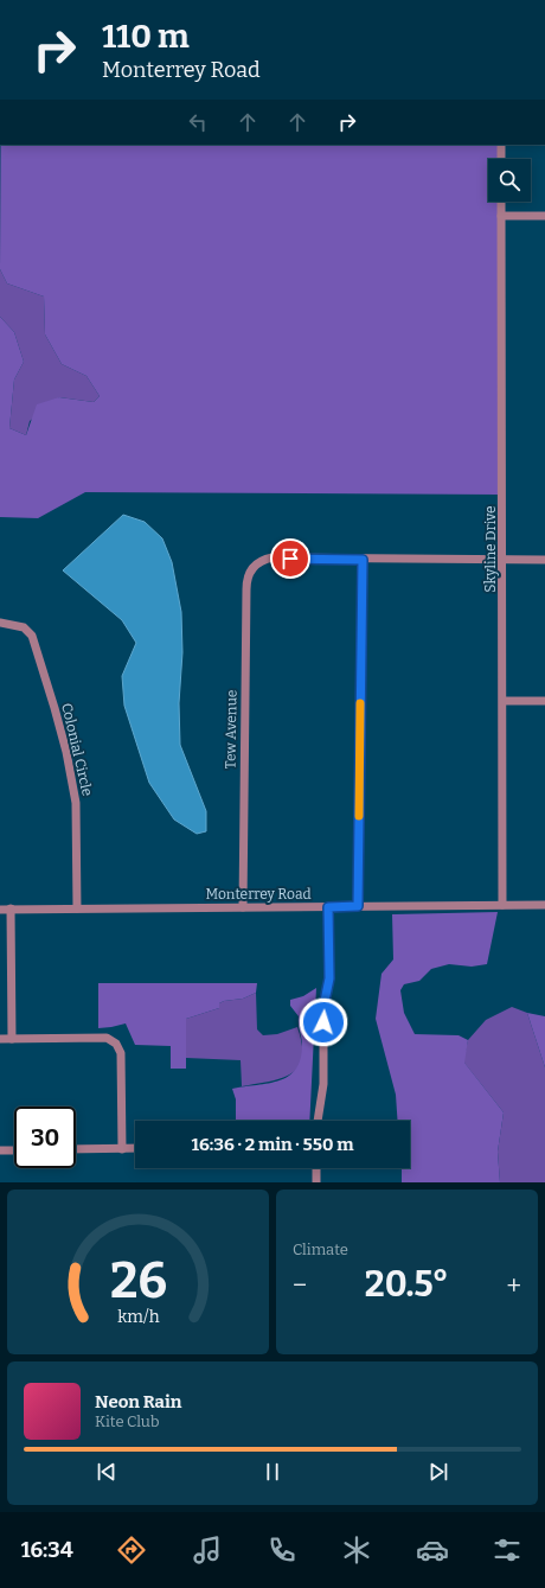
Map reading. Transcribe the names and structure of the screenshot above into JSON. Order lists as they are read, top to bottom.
{
  "streets": {
    "street": [
      "Skyline Drive",
      "Tew Avenue",
      "Colonial Circle",
      "Monterrey Road"
    ]
  },
  "crossings": [
    ["Skyline Drive", "Monterrey Road"],
    ["Tew Avenue", "Monterrey Road"],
    ["Colonial Circle", "Monterrey Road"]
  ],
  "page": {
    "turn": ["110 m", "Monterrey Road"],
    "limit": "30",
    "trip": "16:36 · 2 min · 550 m",
    "tile": "Climate",
    "heat": ["−", "20.5°", "+"],
    "song": ["Neon Rain", "Kite Club"],
    "tabs": "16:34",
    "gauge": ["26", "km/h"]
  }
}
